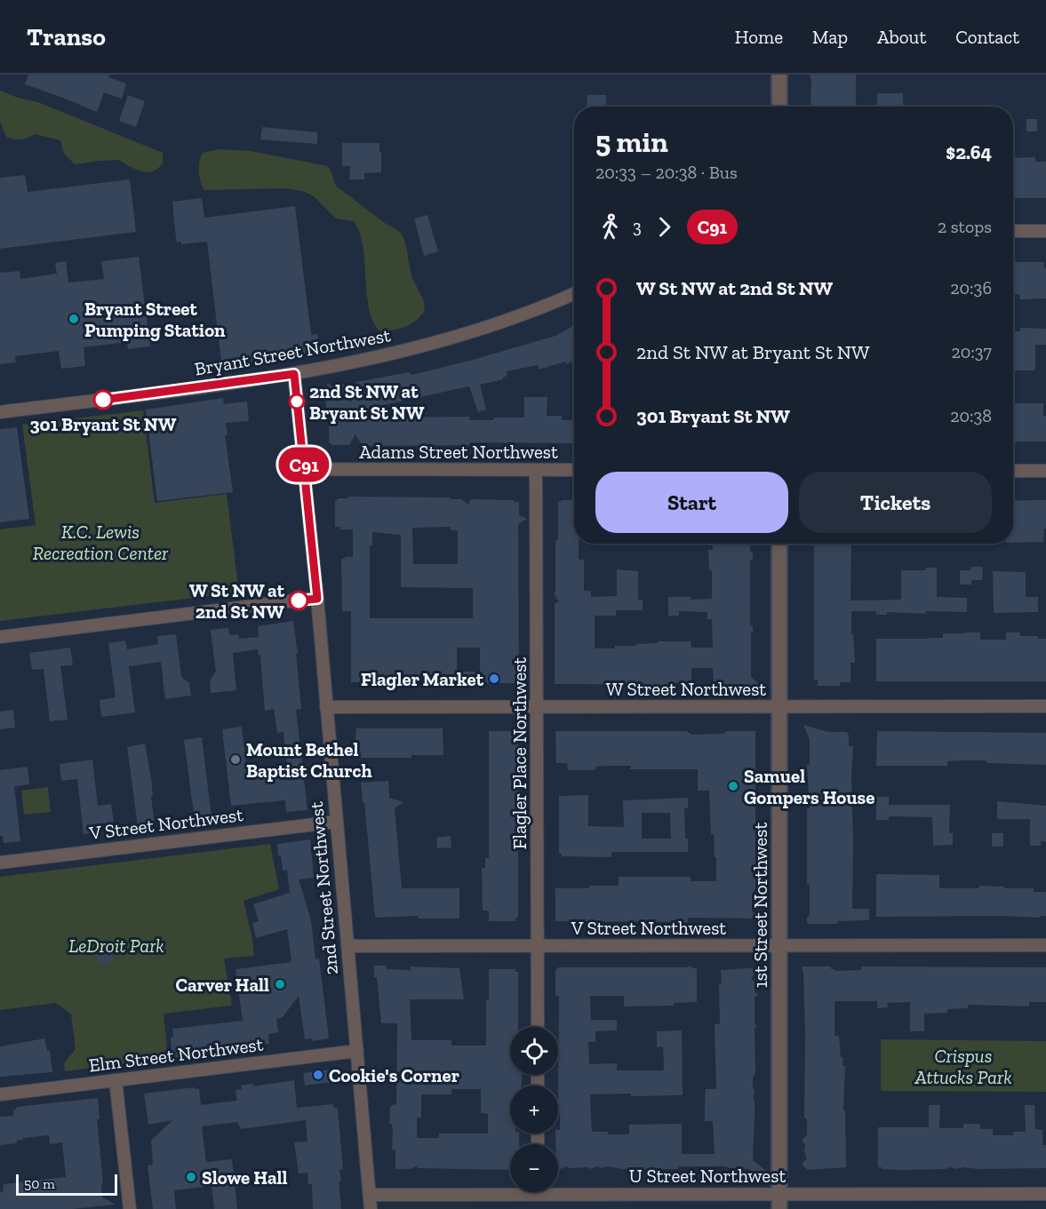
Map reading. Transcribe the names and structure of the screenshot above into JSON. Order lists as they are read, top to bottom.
{
  "streets": {
    "street": [
      "Bryant Street Northwest",
      "Adams Street Northwest",
      "W Street Northwest",
      "Flagler Place Northwest",
      "V Street Northwest",
      "2nd Street Northwest",
      "1st Street Northwest",
      "Elm Street Northwest",
      "U Street Northwest"
    ]
  },
  "crossings": [
    ["Bryant Street Northwest", "2nd Street Northwest"],
    ["Adams Street Northwest", "Flagler Place Northwest"],
    ["Adams Street Northwest", "2nd Street Northwest"],
    ["W Street Northwest", "Flagler Place Northwest"],
    ["W Street Northwest", "2nd Street Northwest"],
    ["W Street Northwest", "1st Street Northwest"],
    ["Flagler Place Northwest", "V Street Northwest"],
    ["V Street Northwest", "2nd Street Northwest"],
    ["V Street Northwest", "1st Street Northwest"],
    ["2nd Street Northwest", "Elm Street Northwest"],
    ["2nd Street Northwest", "U Street Northwest"],
    ["1st Street Northwest", "U Street Northwest"]
  ],
  "parks": ["K.C. Lewis Recreation Center", "LeDroit Park", "Crispus Attucks Park"],
  "places": [
    "Bryant Street Pumping Station",
    "301 Bryant St NW",
    "2nd St NW at Bryant St NW",
    "W St NW at 2nd St NW",
    "Flagler Market",
    "Mount Bethel Baptist Church",
    "Samuel Gompers House",
    "Carver Hall",
    "Cookie's Corner",
    "Slowe Hall"
  ],
  "lines": ["bus line C91"],
  "scale_bar": "50 m",
  "page": {
    "header": "Transo",
    "nav": [
      "Home",
      "Map",
      "About",
      "Contact"
    ],
    "on_map": "C91",
    "heading": ["5 min", "20:33 – 20:38 · Bus", "$2.64"],
    "legs": ["3", "C91", "2 stops"],
    "list": [
      {
        "name": "W St NW at 2nd St NW",
        "value": "20:36"
      },
      {
        "name": "2nd St NW at Bryant St NW",
        "value": "20:37"
      },
      {
        "name": "301 Bryant St NW",
        "value": "20:38"
      }
    ],
    "buttons": ["Start", "Tickets"],
    "map_buttons": ["+", "−"],
    "scale": "50 m"
  }
}
